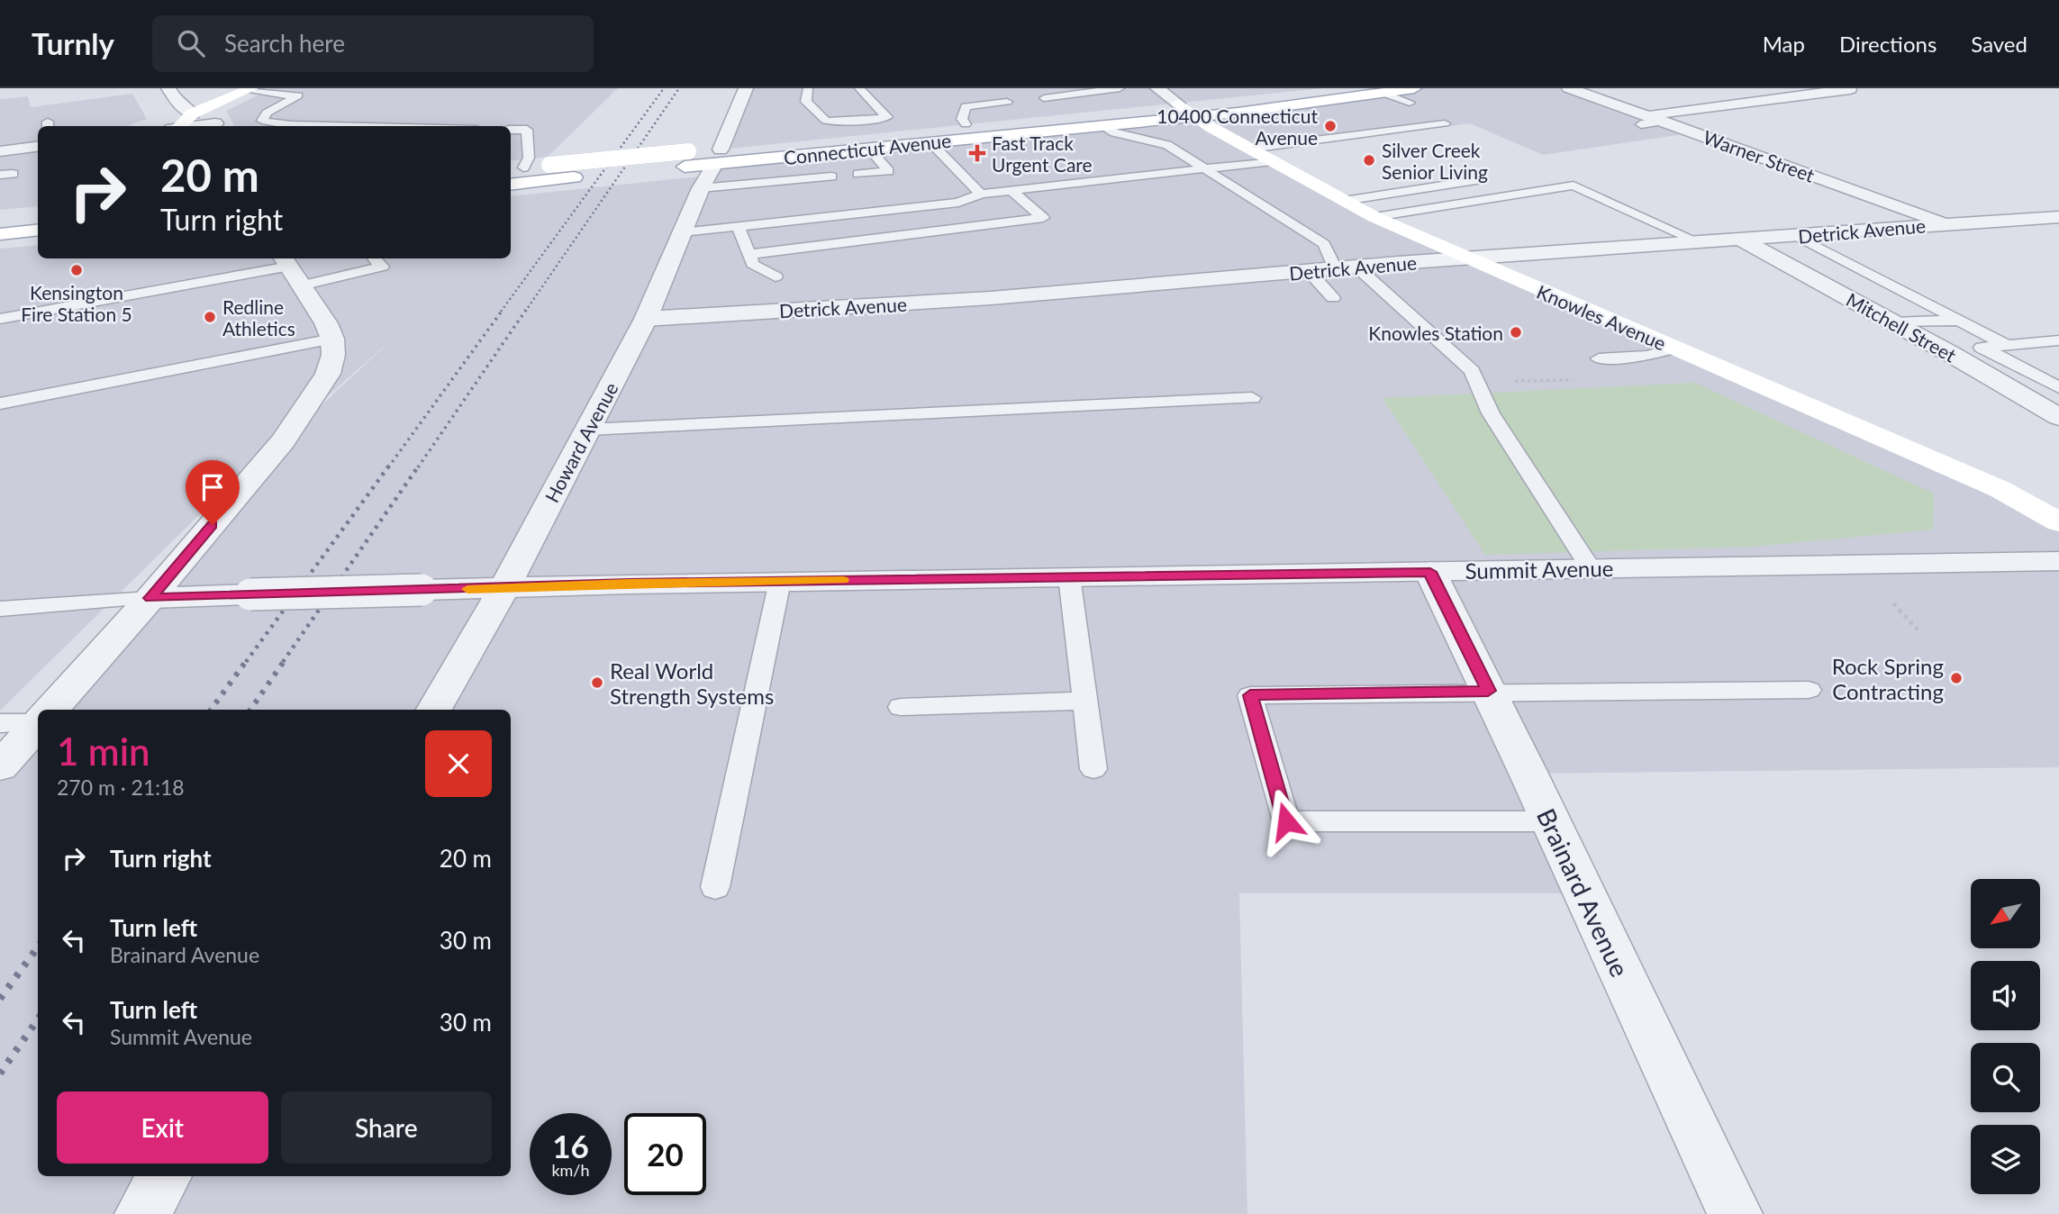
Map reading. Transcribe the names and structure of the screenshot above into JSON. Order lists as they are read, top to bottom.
{
  "streets": {
    "main road": ["Connecticut Avenue", "Knowles Avenue"],
    "street": [
      "Warner Street",
      "Detrick Avenue",
      "Mitchell Street",
      "Howard Avenue",
      "Summit Avenue",
      "Brainard Avenue"
    ]
  },
  "crossings": [
    ["Connecticut Avenue", "Knowles Avenue"],
    ["Connecticut Avenue", "Howard Avenue"],
    ["Warner Street", "Detrick Avenue"],
    ["Detrick Avenue", "Knowles Avenue"],
    ["Detrick Avenue", "Mitchell Street"],
    ["Detrick Avenue", "Howard Avenue"],
    ["Howard Avenue", "Summit Avenue"],
    ["Summit Avenue", "Brainard Avenue"]
  ],
  "places": {
    "other": [
      "10400 Connecticut Avenue",
      "Silver Creek Senior Living",
      "Kensington Fire Station 5",
      "Redline Athletics",
      "Knowles Station",
      "Rock Spring Contracting",
      "Real World Strength Systems"
    ],
    "health": ["Fast Track Urgent Care"]
  },
  "north": "bottom left",
  "page": {
    "header": "Turnly",
    "search": "Search here",
    "nav": ["Map", "Directions", "Saved"],
    "turn": ["20 m", "Turn right"],
    "heading": ["1 min", "270 m · 21:18"],
    "list": [
      {
        "name": "Turn right",
        "value": "20 m"
      },
      {
        "name": "Turn left",
        "note": "Brainard Avenue",
        "value": "30 m"
      },
      {
        "name": "Turn left",
        "note": "Summit Avenue",
        "value": "30 m"
      }
    ],
    "buttons": ["Exit", "Share"],
    "speed": "16 km/h",
    "limit": "20"
  }
}
